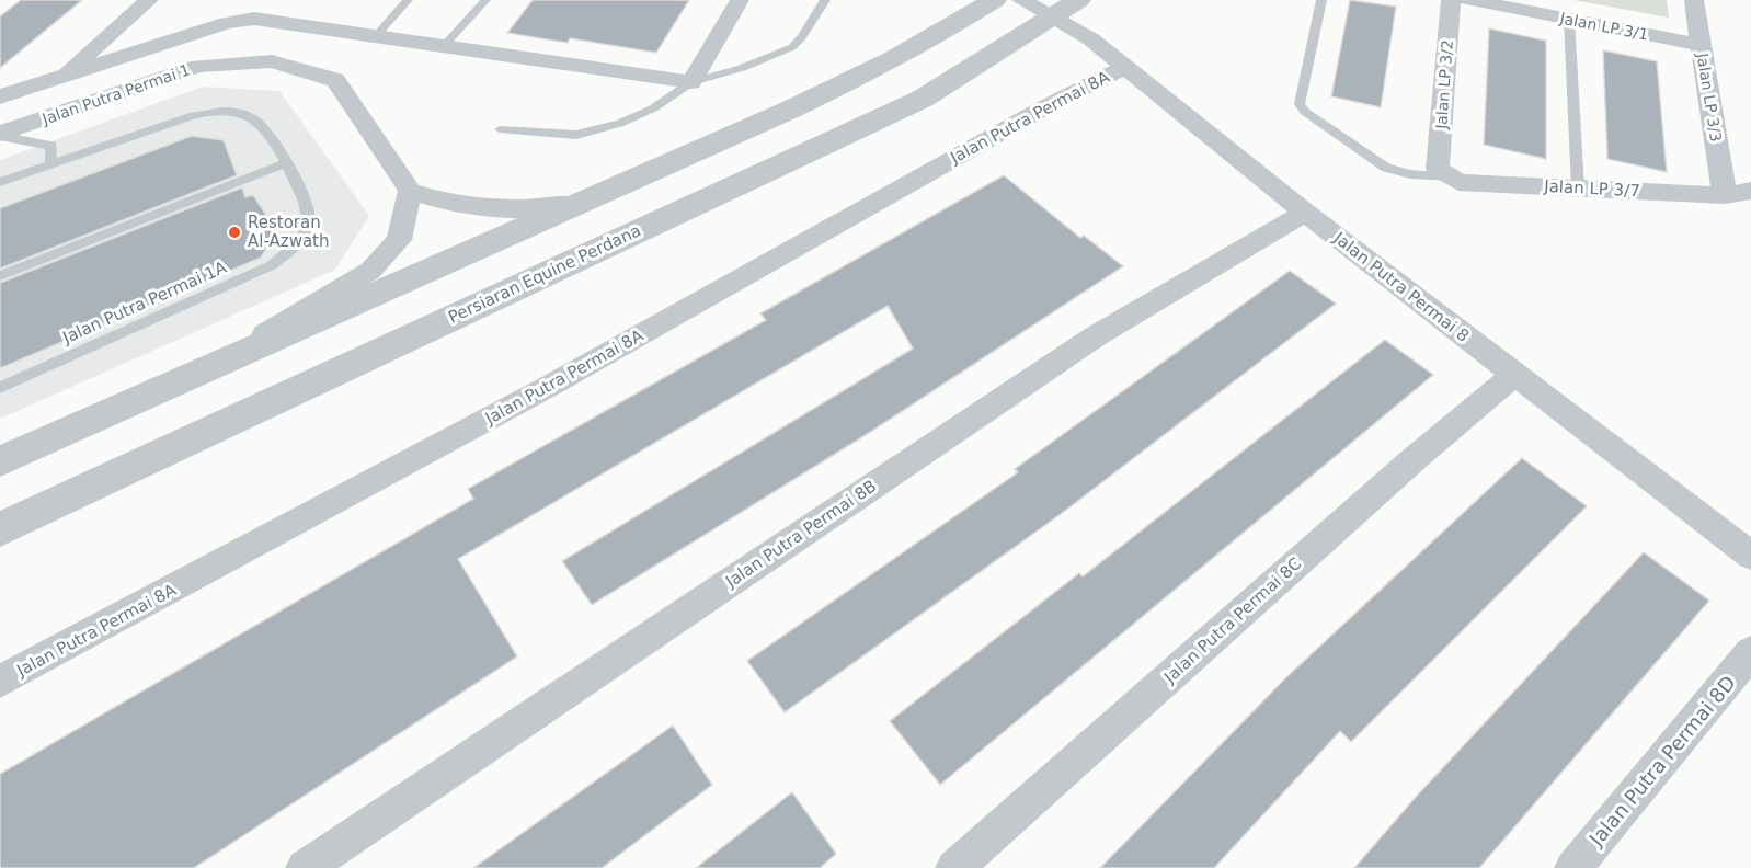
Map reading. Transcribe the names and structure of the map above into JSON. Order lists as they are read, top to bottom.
{
  "streets": {
    "street": [
      "Jalan LP 3/1",
      "Jalan LP 3/2",
      "Jalan Putra Permai 1",
      "Jalan LP 3/3",
      "Jalan Putra Permai 8A",
      "Jalan LP 3/7",
      "Persiaran Equine Perdana",
      "Jalan Putra Permai 8",
      "Jalan Putra Permai 8B",
      "Jalan Putra Permai 8C",
      "Jalan Putra Permai 8D"
    ],
    "lane": ["Jalan Putra Permai 1A"]
  },
  "crossings": [
    ["Jalan LP 3/1", "Jalan LP 3/3"],
    ["Jalan LP 3/2", "Jalan LP 3/7"],
    ["Jalan LP 3/3", "Jalan LP 3/7"],
    ["Jalan Putra Permai 8A", "Jalan Putra Permai 8"],
    ["Persiaran Equine Perdana", "Jalan Putra Permai 8"],
    ["Jalan Putra Permai 8", "Jalan Putra Permai 8B"],
    ["Jalan Putra Permai 8", "Jalan Putra Permai 8C"]
  ],
  "places": ["Restoran Al-Azwath"]
}
